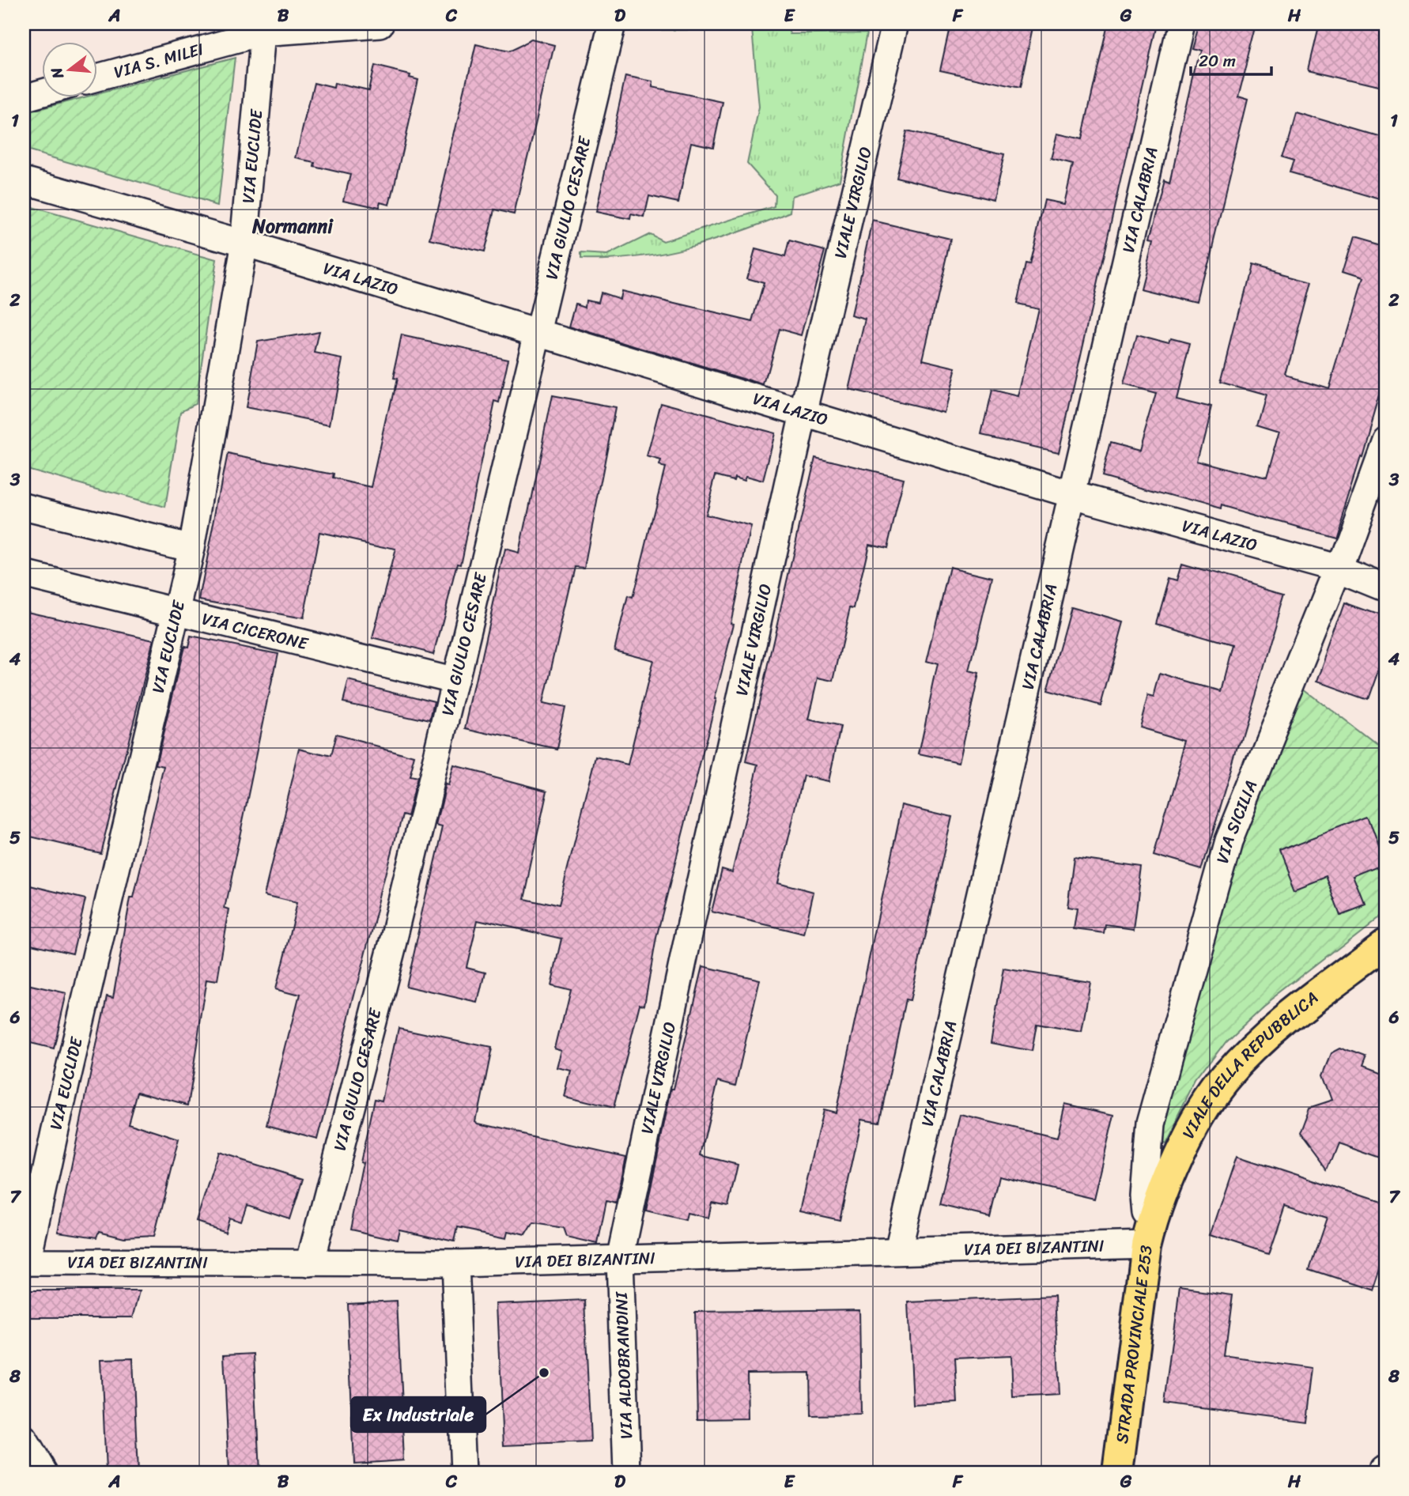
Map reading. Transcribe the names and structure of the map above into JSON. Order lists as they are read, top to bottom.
{
  "streets": {
    "main road": ["VIALE DELLA REPUBBLICA", "STRADA PROVINCIALE 253"],
    "street": [
      "VIA S. MILEI",
      "VIA EUCLIDE",
      "VIA CALABRIA",
      "VIALE VIRGILIO",
      "VIA GIULIO CESARE",
      "VIA LAZIO",
      "VIA CICERONE",
      "VIA SICILIA",
      "VIA DEI BIZANTINI",
      "VIA ALDOBRANDINI"
    ]
  },
  "crossings": [
    ["VIA S. MILEI", "VIA EUCLIDE"],
    ["VIA EUCLIDE", "VIA LAZIO"],
    ["VIA EUCLIDE", "VIA CICERONE"],
    ["VIA EUCLIDE", "VIA DEI BIZANTINI"],
    ["VIA CALABRIA", "VIA LAZIO"],
    ["VIA CALABRIA", "VIA DEI BIZANTINI"],
    ["VIALE VIRGILIO", "VIA LAZIO"],
    ["VIALE VIRGILIO", "VIA DEI BIZANTINI"],
    ["VIALE VIRGILIO", "VIA ALDOBRANDINI"],
    ["VIA GIULIO CESARE", "VIA LAZIO"],
    ["VIA GIULIO CESARE", "VIA CICERONE"],
    ["VIA GIULIO CESARE", "VIA DEI BIZANTINI"],
    ["VIA LAZIO", "VIA SICILIA"],
    ["VIA SICILIA", "VIALE DELLA REPUBBLICA"],
    ["VIA SICILIA", "VIA DEI BIZANTINI"],
    ["VIA SICILIA", "STRADA PROVINCIALE 253"],
    ["VIALE DELLA REPUBBLICA", "VIA DEI BIZANTINI"],
    ["VIALE DELLA REPUBBLICA", "STRADA PROVINCIALE 253"],
    ["VIA DEI BIZANTINI", "STRADA PROVINCIALE 253"],
    ["VIA DEI BIZANTINI", "VIA ALDOBRANDINI"]
  ],
  "districts": ["Normanni"],
  "places": ["Ex Industriale"],
  "scale_bar": "20 m",
  "north": "left",
  "grid": {
    "columns": [
      "A",
      "B",
      "C",
      "D",
      "E",
      "F",
      "G",
      "H"
    ],
    "rows": [
      "1",
      "2",
      "3",
      "4",
      "5",
      "6",
      "7",
      "8"
    ]
  }
}
